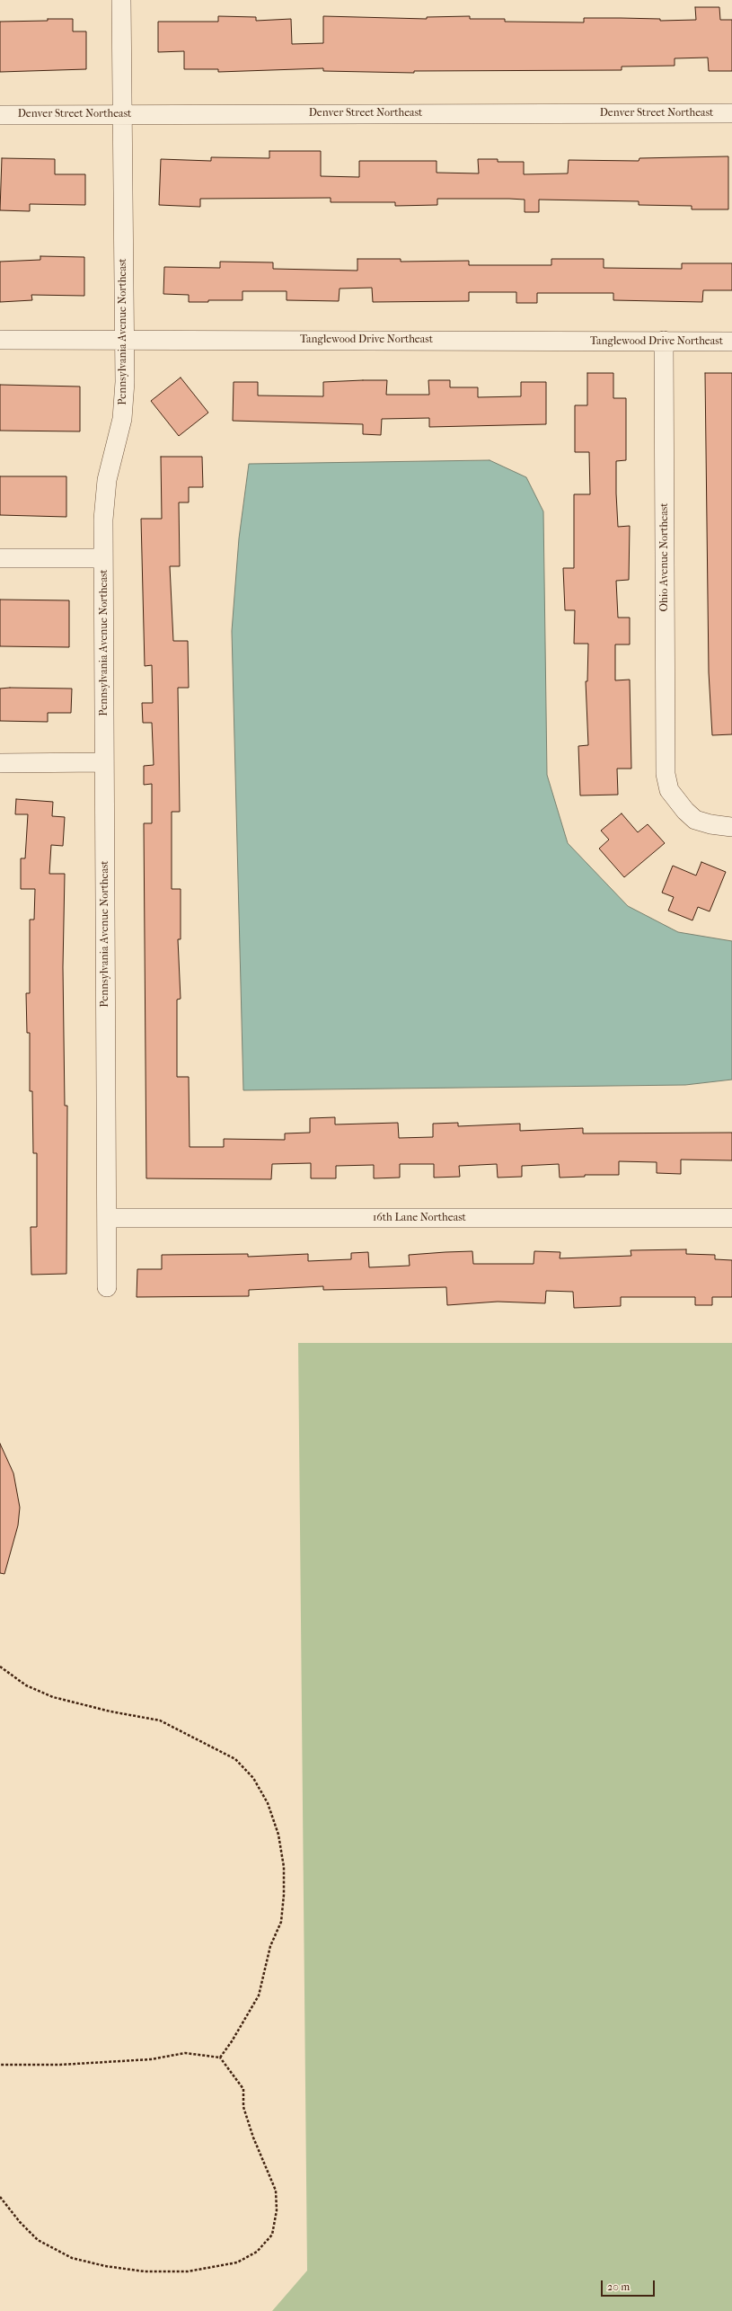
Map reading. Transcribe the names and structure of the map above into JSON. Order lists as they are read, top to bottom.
{
  "streets": {
    "street": [
      "Denver Street Northeast",
      "Pennsylvania Avenue Northeast",
      "Tanglewood Drive Northeast",
      "Ohio Avenue Northeast",
      "16th Lane Northeast"
    ]
  },
  "crossings": [
    ["Denver Street Northeast", "Pennsylvania Avenue Northeast"],
    ["Pennsylvania Avenue Northeast", "Tanglewood Drive Northeast"],
    ["Pennsylvania Avenue Northeast", "16th Lane Northeast"],
    ["Tanglewood Drive Northeast", "Ohio Avenue Northeast"]
  ],
  "scale_bar": "20 m"
}
